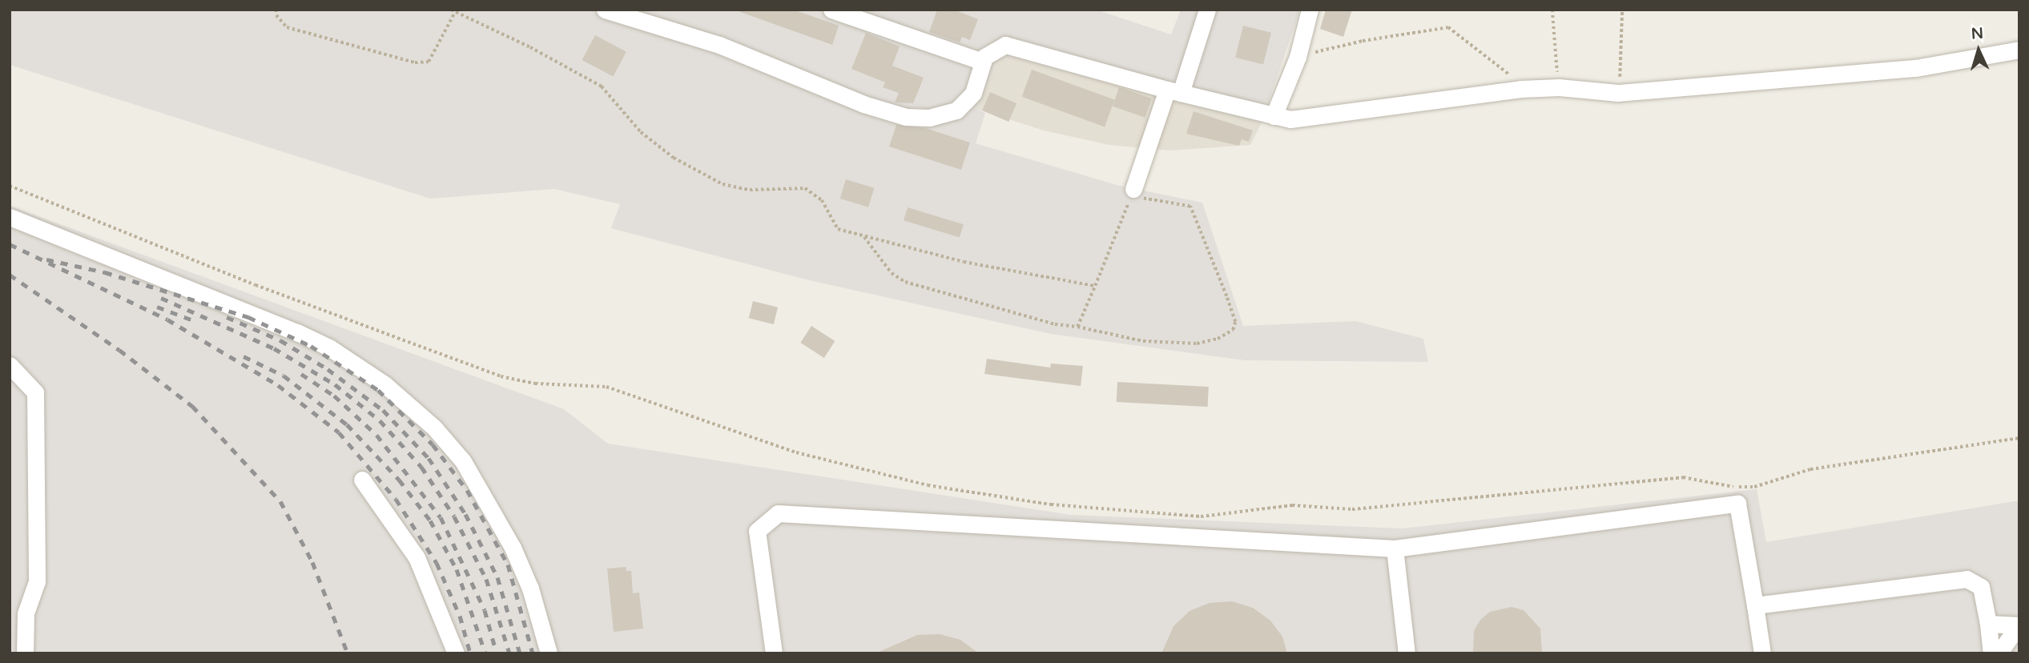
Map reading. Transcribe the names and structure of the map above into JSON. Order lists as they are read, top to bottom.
{
  "north": "top"
}
